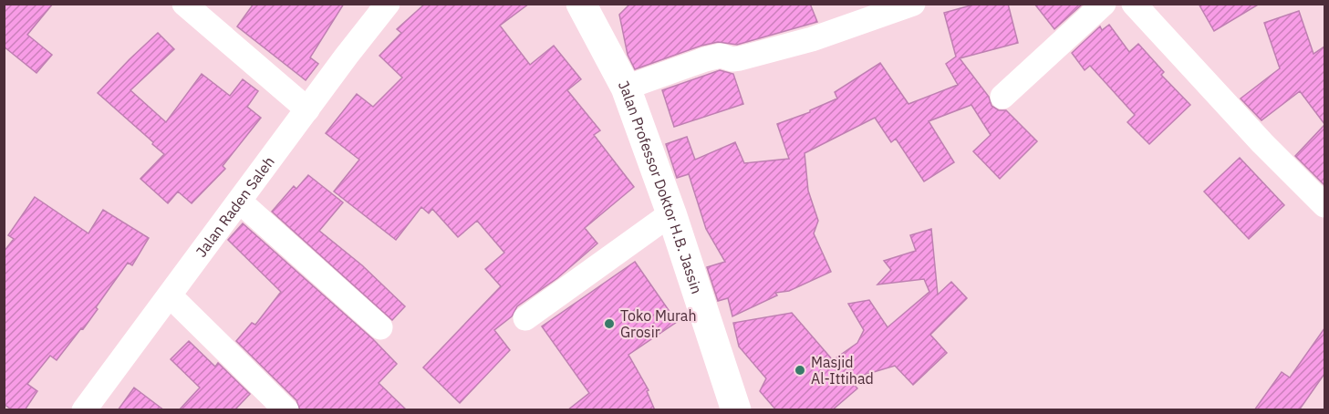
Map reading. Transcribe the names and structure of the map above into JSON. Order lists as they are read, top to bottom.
{
  "streets": {
    "highway": ["Jalan Professor Doktor H.B. Jassin"],
    "street": ["Jalan Raden Saleh"]
  },
  "places": ["Toko Murah Grosir", "Masjid Al-Ittihad"]
}
